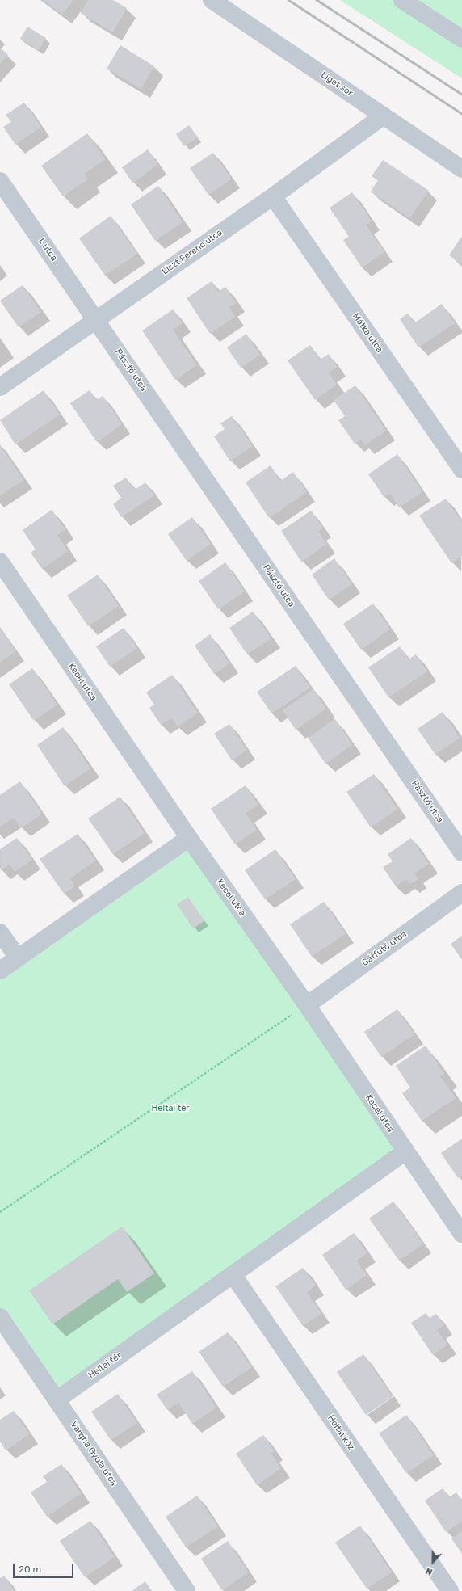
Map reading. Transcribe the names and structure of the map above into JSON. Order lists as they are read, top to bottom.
{
  "streets": {
    "street": [
      "Liget sor",
      "I. utca",
      "Liszt Ferenc utca",
      "Mátka utca",
      "Pásztó utca",
      "Kecel utca",
      "Gátfutó utca",
      "Heltai tér",
      "Heltai köz",
      "Vargha Gyula utca"
    ]
  },
  "crossings": [
    ["Liget sor", "Liszt Ferenc utca"],
    ["I. utca", "Liszt Ferenc utca"],
    ["I. utca", "Pásztó utca"],
    ["Liszt Ferenc utca", "Mátka utca"],
    ["Liszt Ferenc utca", "Pásztó utca"],
    ["Kecel utca", "Gátfutó utca"],
    ["Kecel utca", "Heltai tér"],
    ["Heltai tér", "Heltai köz"],
    ["Heltai tér", "Vargha Gyula utca"]
  ],
  "parks": ["Heltai tér"],
  "scale_bar": "20 m",
  "north": "bottom"
}
